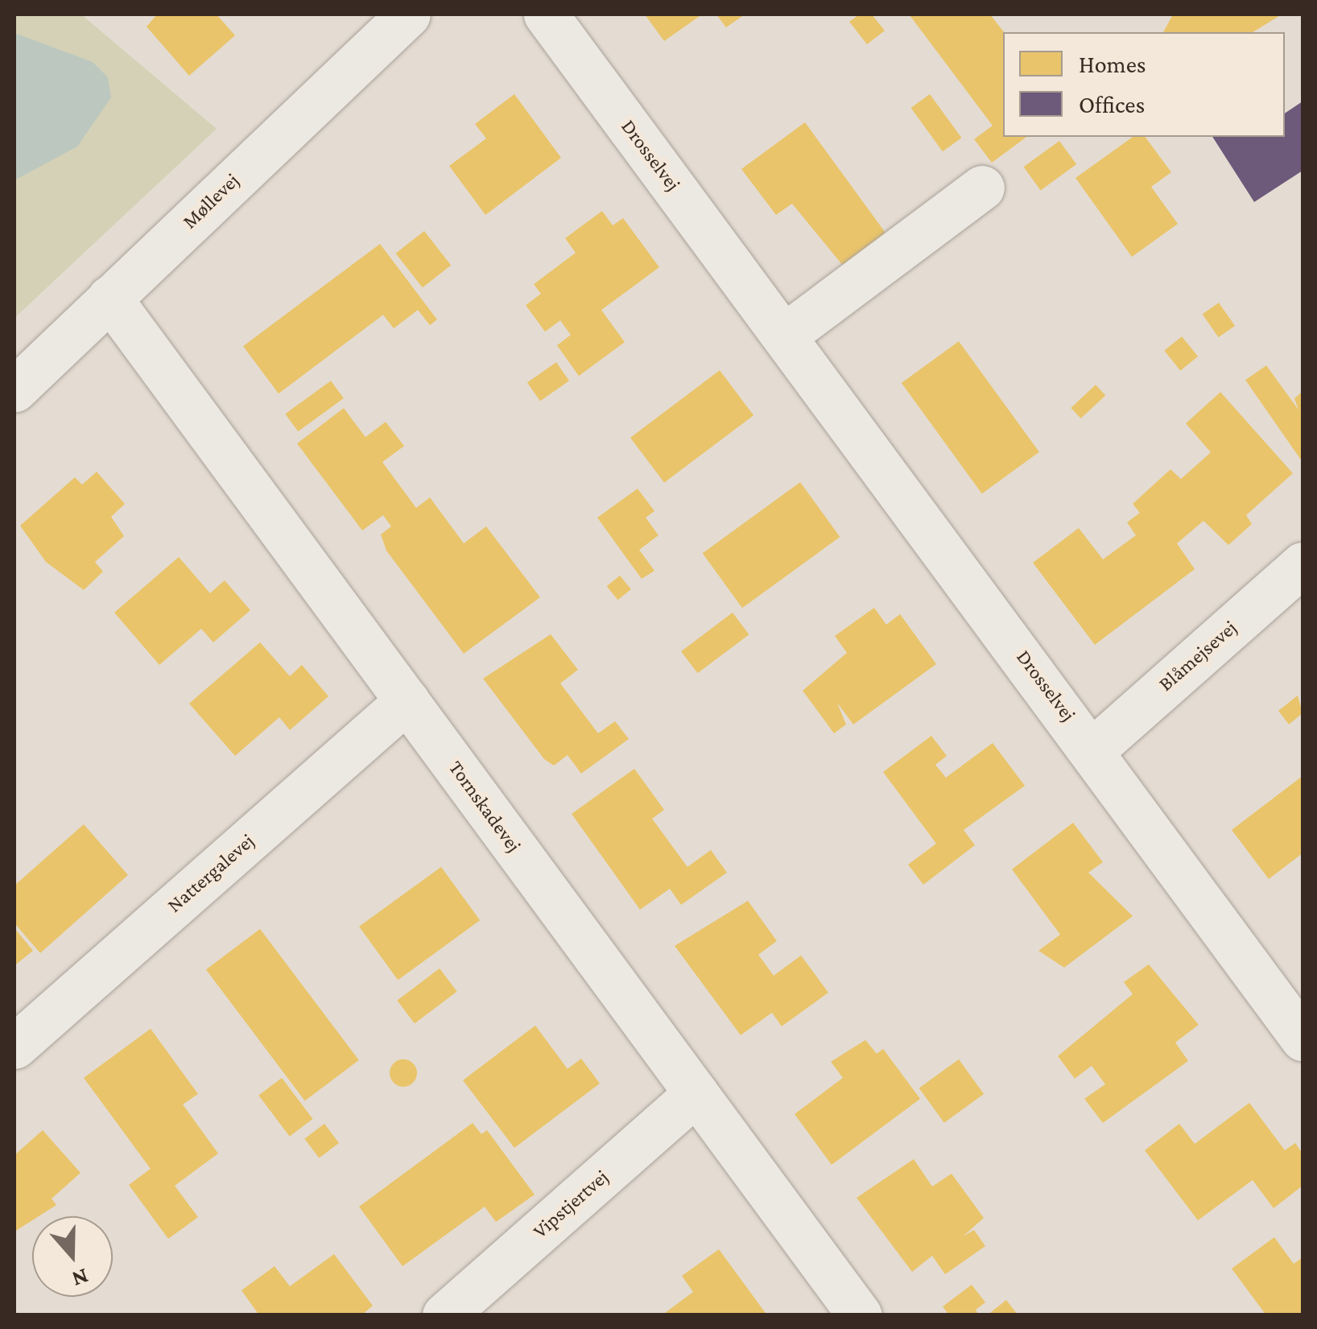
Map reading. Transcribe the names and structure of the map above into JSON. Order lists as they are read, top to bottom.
{
  "streets": {
    "street": [
      "Drosselvej",
      "Møllevej",
      "Blåmejsevej",
      "Tornskadevej",
      "Nattergalevej",
      "Vipstjertvej"
    ]
  },
  "crossings": [
    ["Drosselvej", "Blåmejsevej"],
    ["Møllevej", "Tornskadevej"],
    ["Tornskadevej", "Nattergalevej"],
    ["Tornskadevej", "Vipstjertvej"]
  ],
  "legend": ["Homes", "Offices"],
  "north": "bottom"
}
